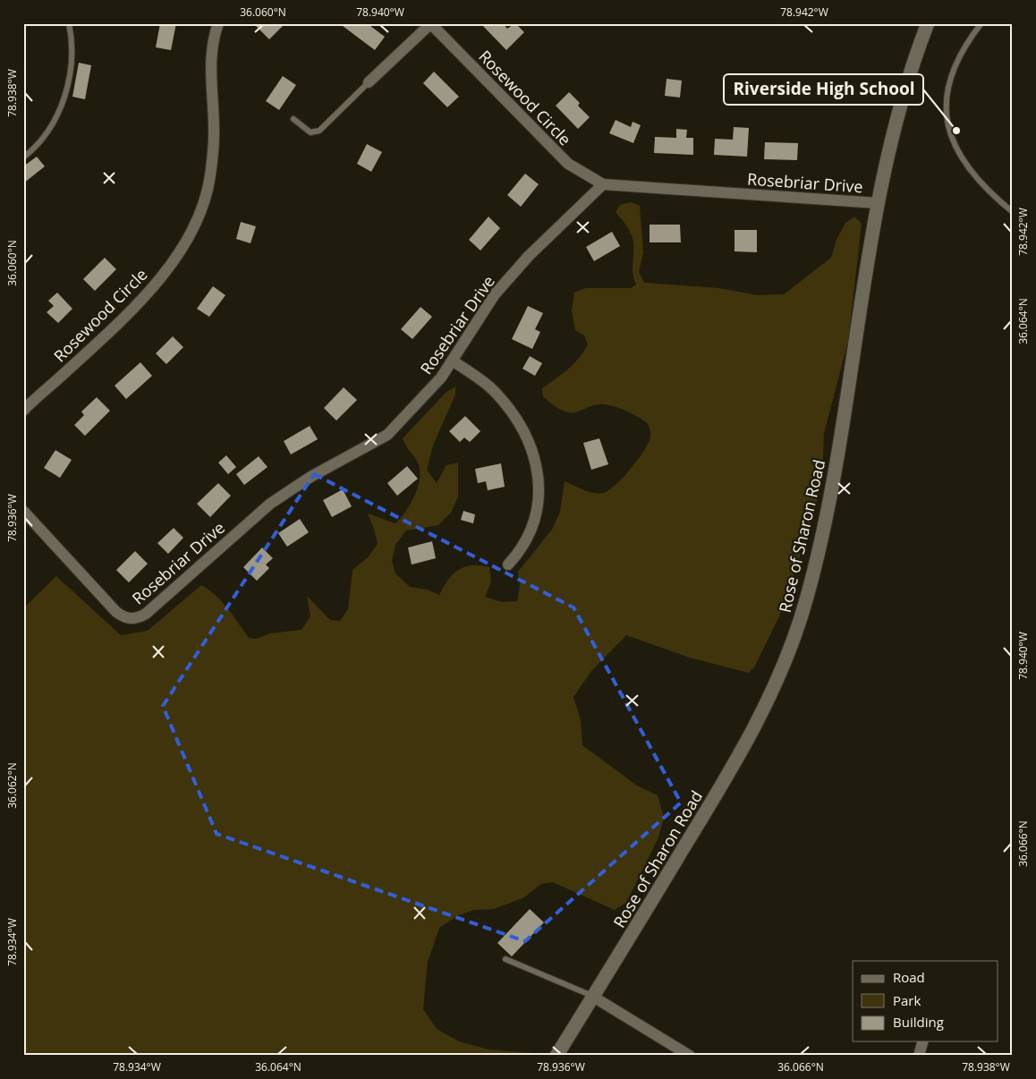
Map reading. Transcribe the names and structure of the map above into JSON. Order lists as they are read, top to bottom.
{
  "streets": {
    "street": ["Rosewood Circle", "Rosebriar Drive", "Rose of Sharon Road"]
  },
  "crossings": [
    ["Rosewood Circle", "Rosebriar Drive"],
    ["Rosebriar Drive", "Rose of Sharon Road"]
  ],
  "places": ["Riverside High School"],
  "legend": ["Road", "Park", "Building"],
  "coordinates": [
    "36.060°N",
    "78.940°W",
    "78.942°W",
    "78.938°W",
    "36.064°N",
    "78.936°W",
    "36.062°N",
    "36.066°N",
    "78.934°W"
  ]
}
